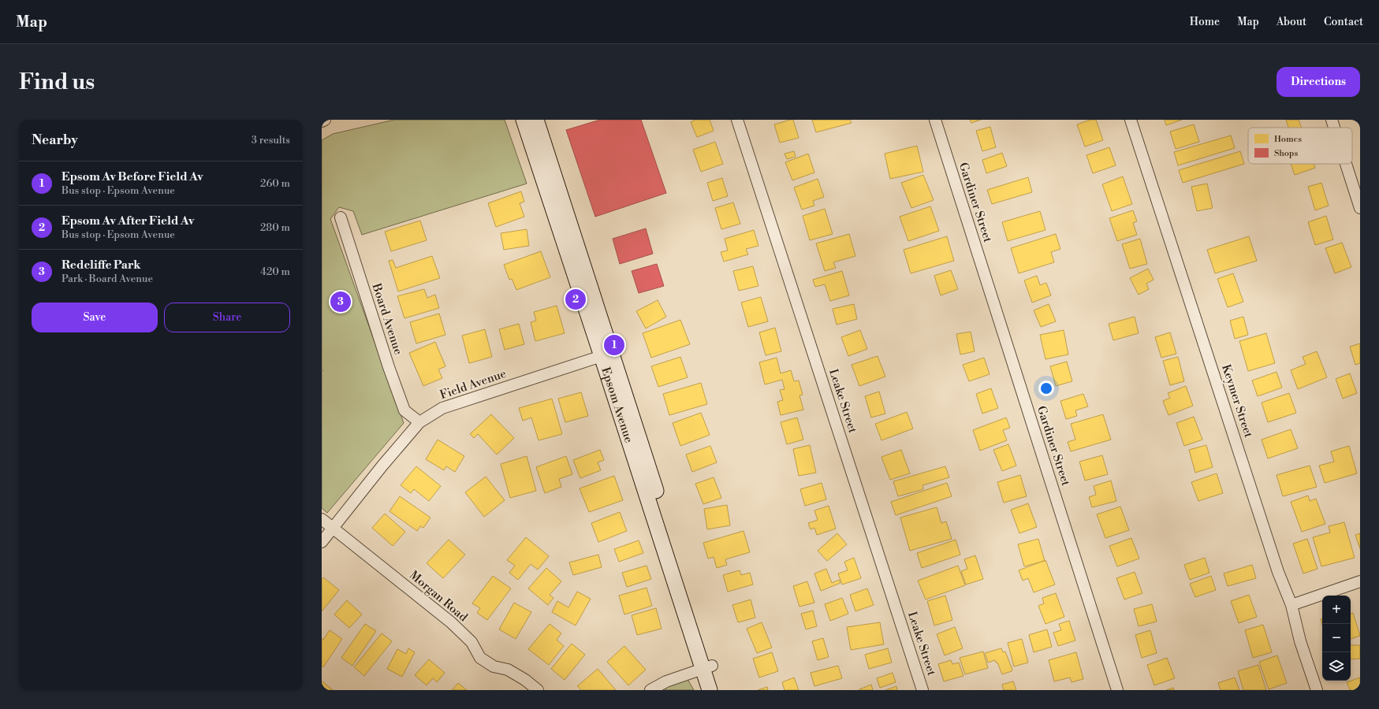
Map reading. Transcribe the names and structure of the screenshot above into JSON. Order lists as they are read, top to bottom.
{
  "streets": {
    "street": [
      "Gardiner Street",
      "Board Avenue",
      "Field Avenue",
      "Leake Street",
      "Keymer Street",
      "Epsom Avenue",
      "Morgan Road"
    ]
  },
  "crossings": [
    ["Board Avenue", "Field Avenue"],
    ["Field Avenue", "Epsom Avenue"],
    ["Field Avenue", "Morgan Road"]
  ],
  "legend": ["Homes", "Shops"],
  "page": {
    "header": "Map",
    "nav": [
      "Home",
      "Map",
      "About",
      "Contact"
    ],
    "buttons": [
      "Directions",
      ["Save", "Share"]
    ],
    "title": "Find us",
    "heading": ["Nearby", "3 results"],
    "list": [
      {
        "mark": "1",
        "name": "Epsom Av Before Field Av",
        "note": "Bus stop · Epsom Avenue",
        "value": "260 m"
      },
      {
        "mark": "2",
        "name": "Epsom Av After Field Av",
        "note": "Bus stop · Epsom Avenue",
        "value": "280 m"
      },
      {
        "mark": "3",
        "name": "Redcliffe Park",
        "note": "Park · Board Avenue",
        "value": "420 m"
      }
    ],
    "pins": ["2", "3", "1"],
    "map_buttons": ["+", "−"]
  }
}
